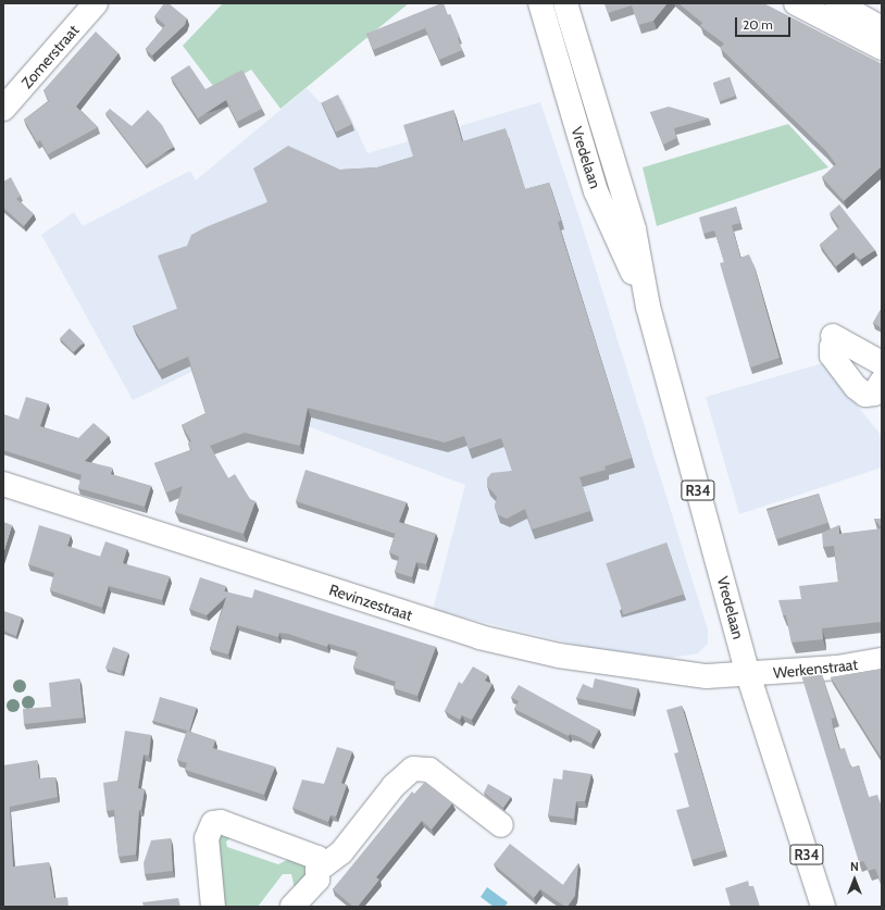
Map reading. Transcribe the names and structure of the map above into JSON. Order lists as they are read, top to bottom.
{
  "streets": {
    "street": [
      "Zomerstraat",
      "Vredelaan",
      "R34",
      "Revinzestraat",
      "Werkenstraat"
    ]
  },
  "crossings": [
    ["Vredelaan", "R34"],
    ["Vredelaan", "Revinzestraat"],
    ["Vredelaan", "Werkenstraat"],
    ["Revinzestraat", "Werkenstraat"]
  ],
  "scale_bar": "20 m",
  "north": "top"
}
